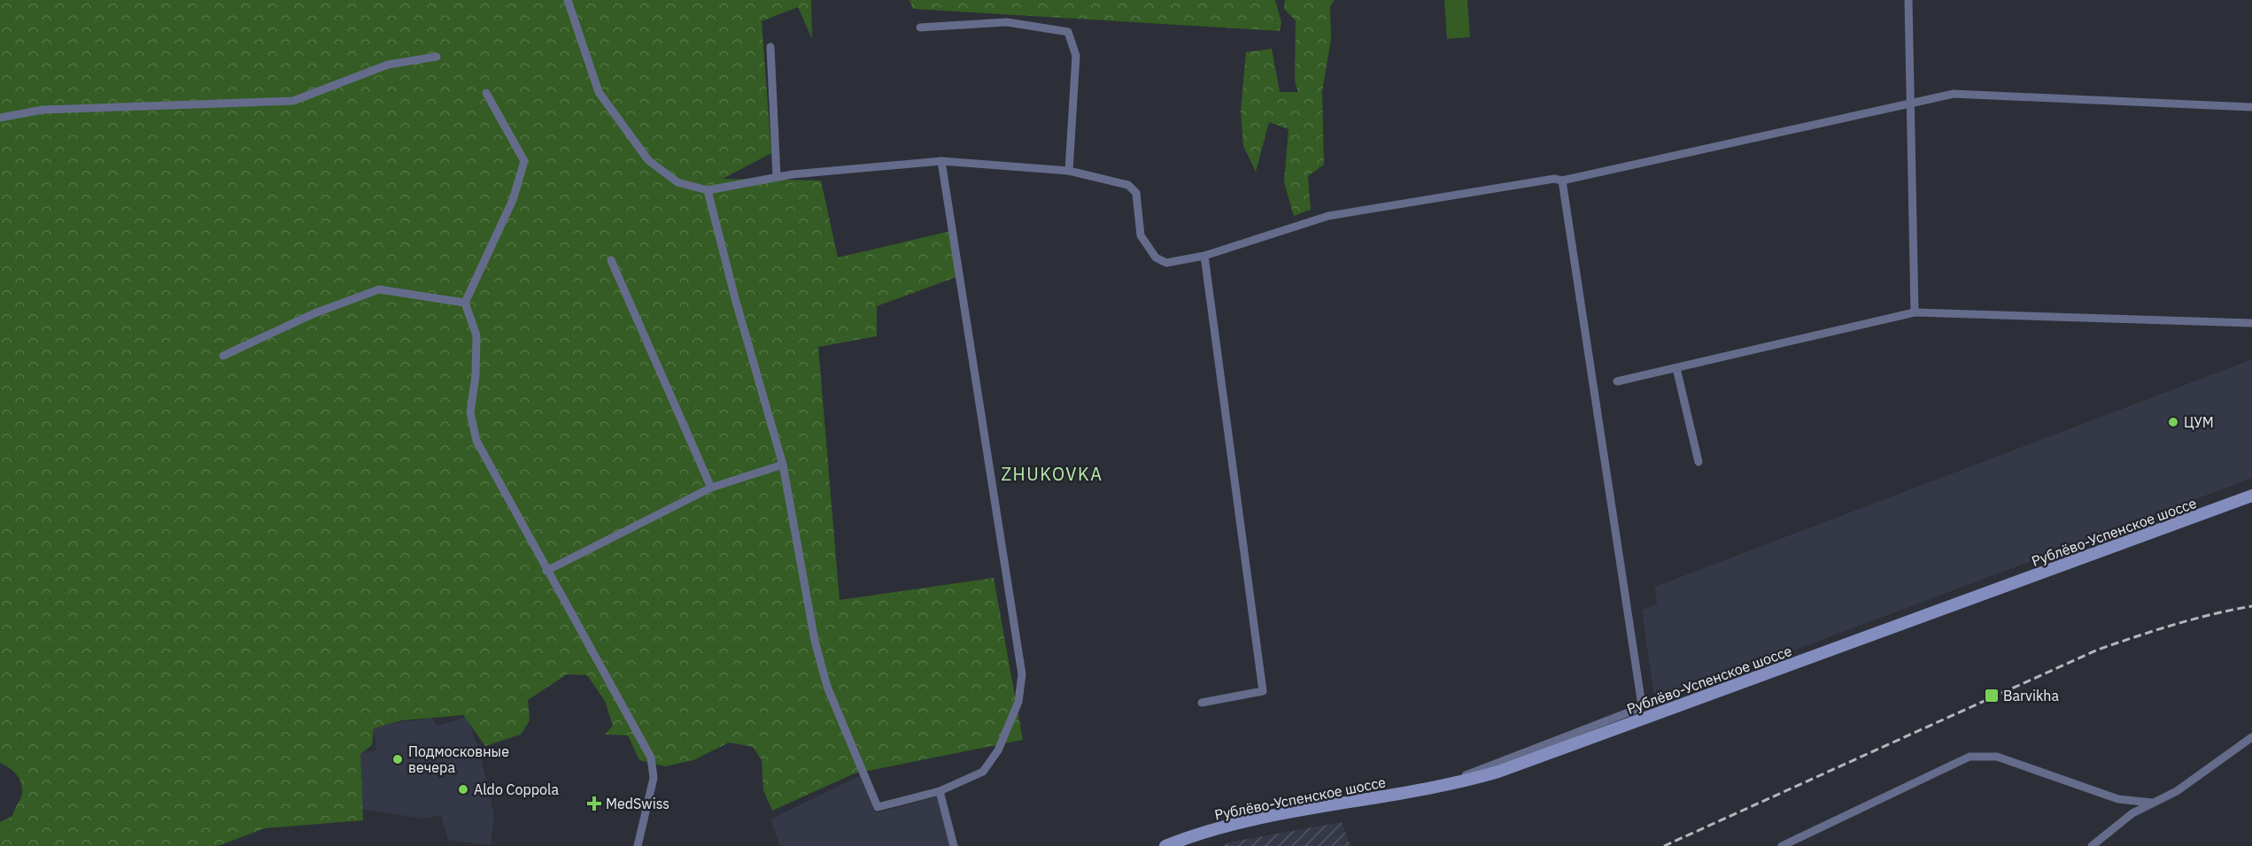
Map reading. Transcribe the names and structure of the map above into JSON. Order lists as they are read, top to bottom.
{
  "streets": {
    "main road": ["Рублёво-Успенское шоссе"]
  },
  "districts": ["ZHUKOVKA"],
  "places": {
    "other": ["ЦУМ", "Подмосковные вечера", "Aldo Coppola"],
    "transit": ["Barvikha"],
    "health": ["MedSwiss"]
  }
}
